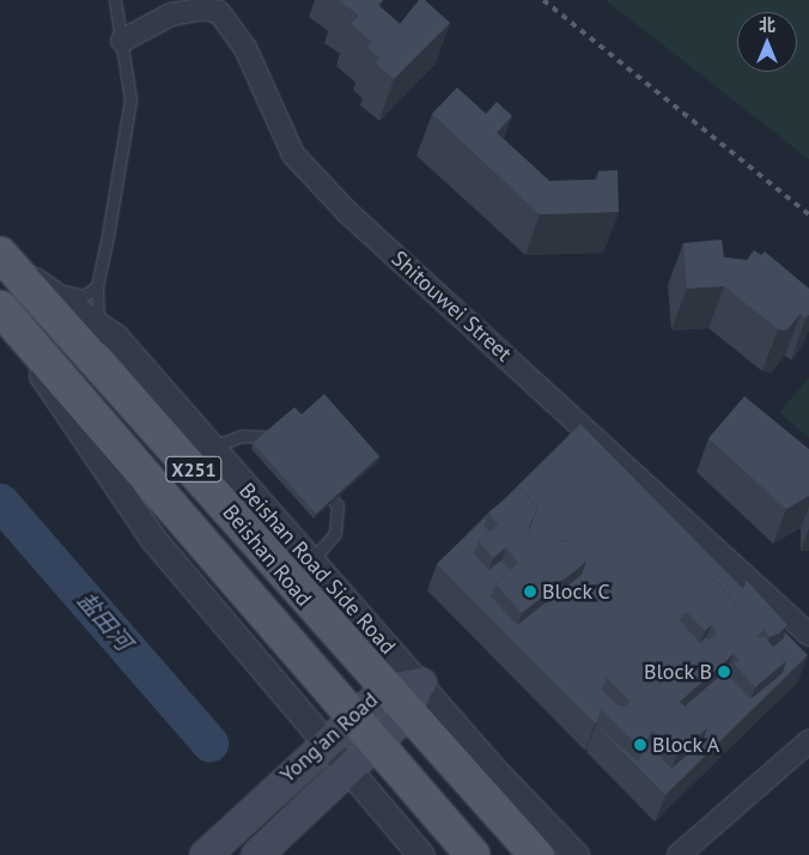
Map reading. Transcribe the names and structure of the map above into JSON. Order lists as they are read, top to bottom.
{
  "streets": {
    "main road": ["X251", "Beishan Road", "Yong'an Road"],
    "street": ["Shitouwei Street", "Beishan Road Side Road"]
  },
  "crossings": [
    ["Beishan Road", "Beishan Road Side Road"],
    ["Beishan Road", "Yong'an Road"],
    ["Beishan Road Side Road", "Yong'an Road"]
  ],
  "water": ["盐田河"],
  "places": ["Block C", "Block B", "Block A"],
  "north": "top"
}
